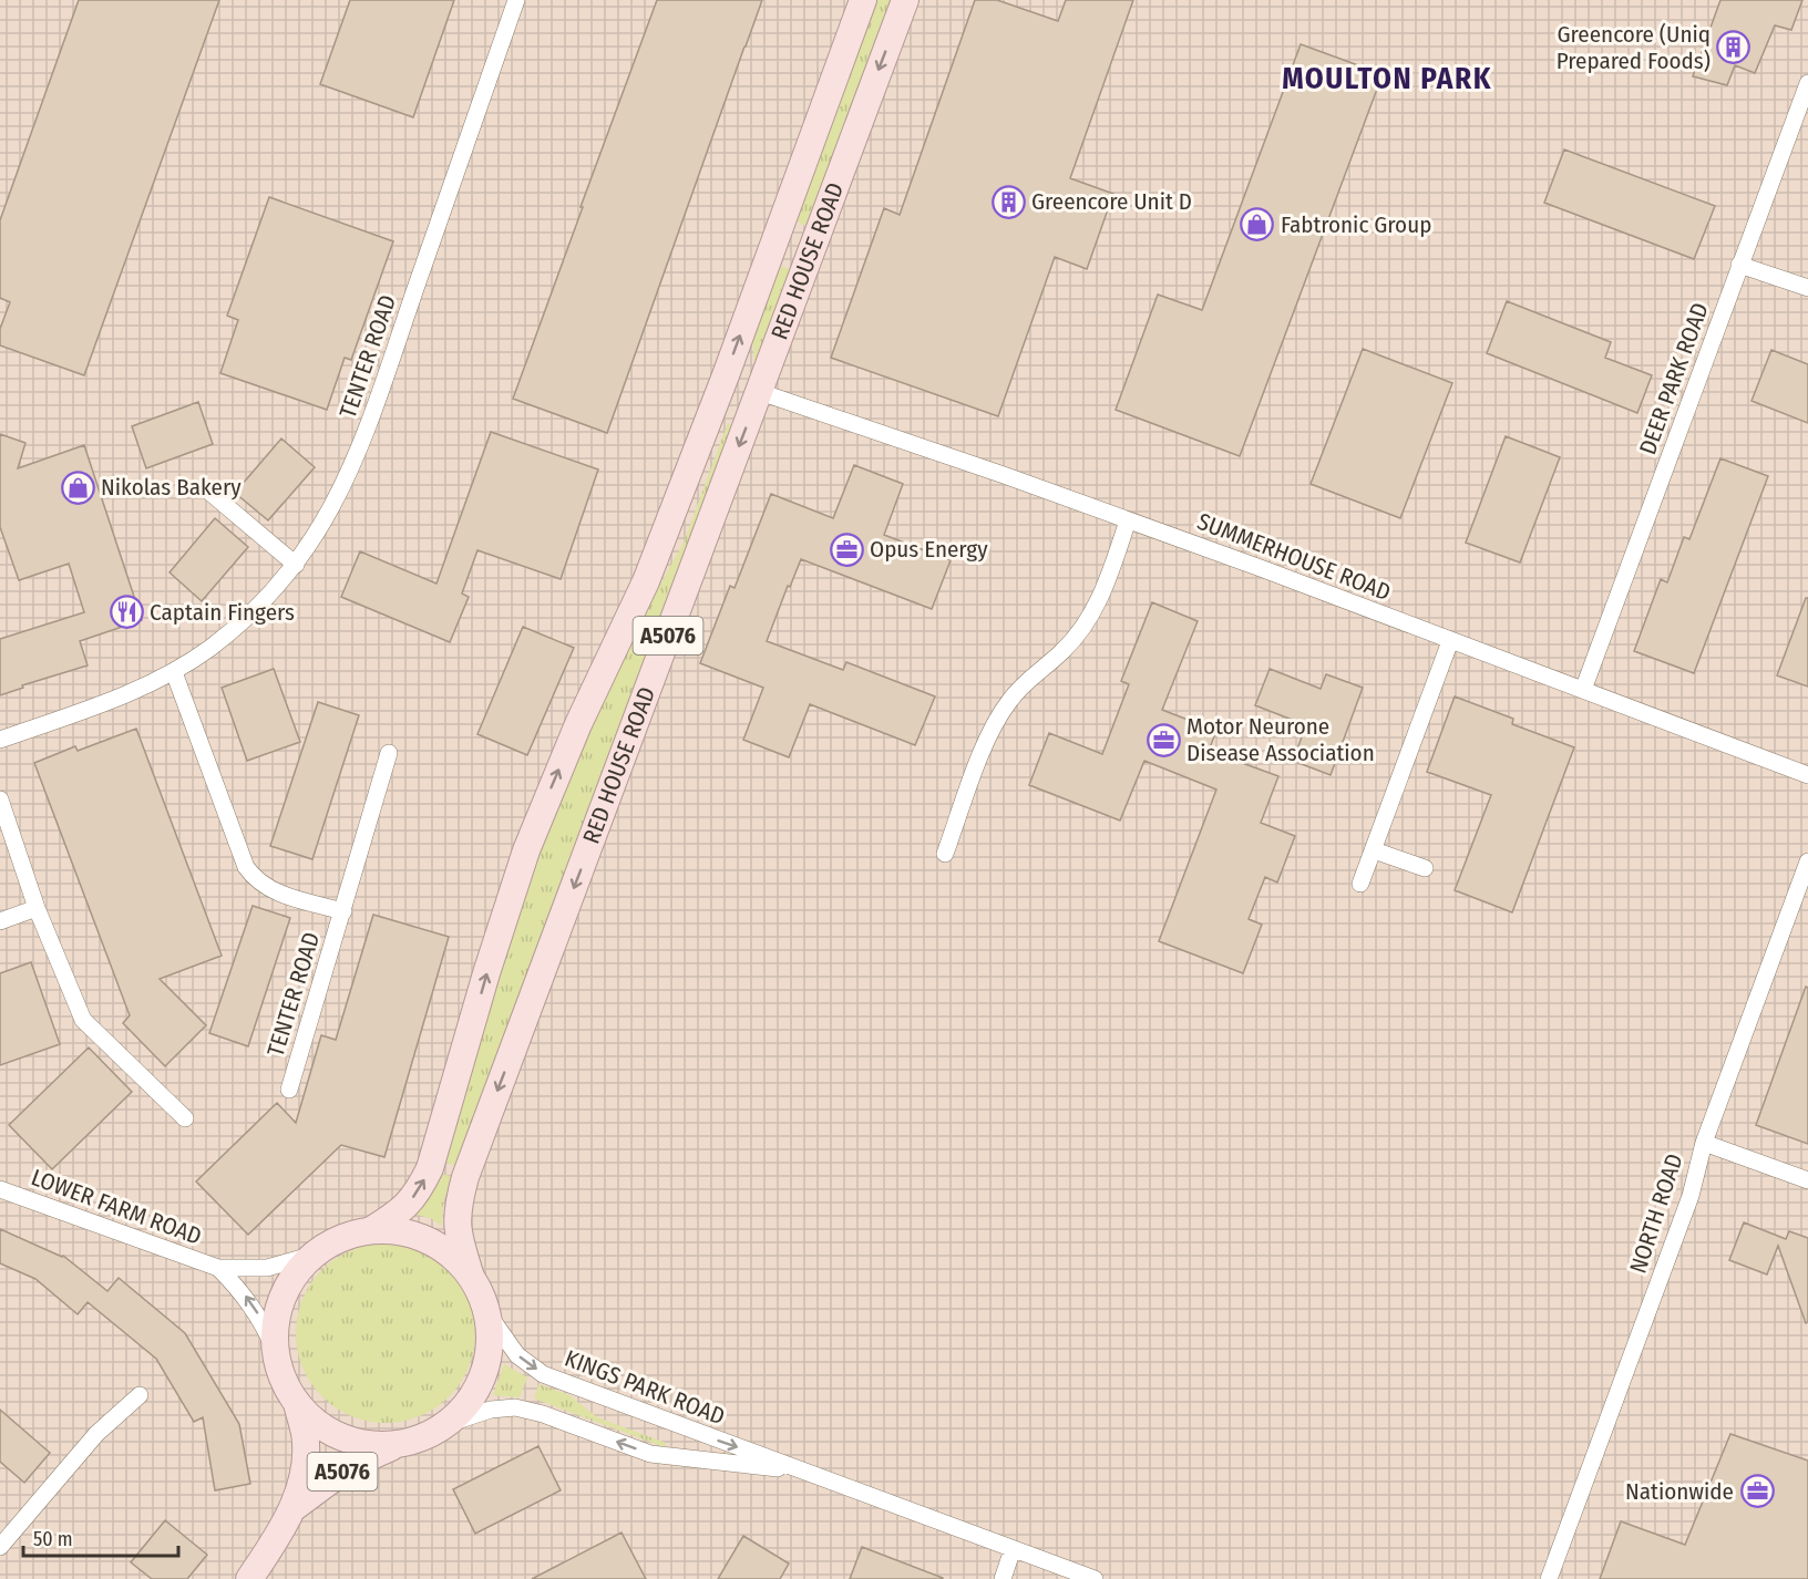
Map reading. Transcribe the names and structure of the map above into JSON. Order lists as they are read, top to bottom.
{
  "streets": {
    "main road": ["RED HOUSE ROAD", "A5076"],
    "street": [
      "TENTER ROAD",
      "DEER PARK ROAD",
      "SUMMERHOUSE ROAD",
      "LOWER FARM ROAD",
      "NORTH ROAD",
      "KINGS PARK ROAD"
    ]
  },
  "crossings": [
    ["RED HOUSE ROAD", "SUMMERHOUSE ROAD"],
    ["RED HOUSE ROAD", "A5076"],
    ["RED HOUSE ROAD", "KINGS PARK ROAD"],
    ["DEER PARK ROAD", "SUMMERHOUSE ROAD"],
    ["A5076", "KINGS PARK ROAD"]
  ],
  "districts": ["MOULTON PARK"],
  "places": {
    "building": ["Greencore (Uniq Prepared Foods)", "Greencore Unit D"],
    "shop": ["Fabtronic Group", "Nikolas Bakery"],
    "office": ["Opus Energy", "Motor Neurone Disease Association", "Nationwide"],
    "restaurant": ["Captain Fingers"]
  },
  "scale_bar": "50 m"
}
